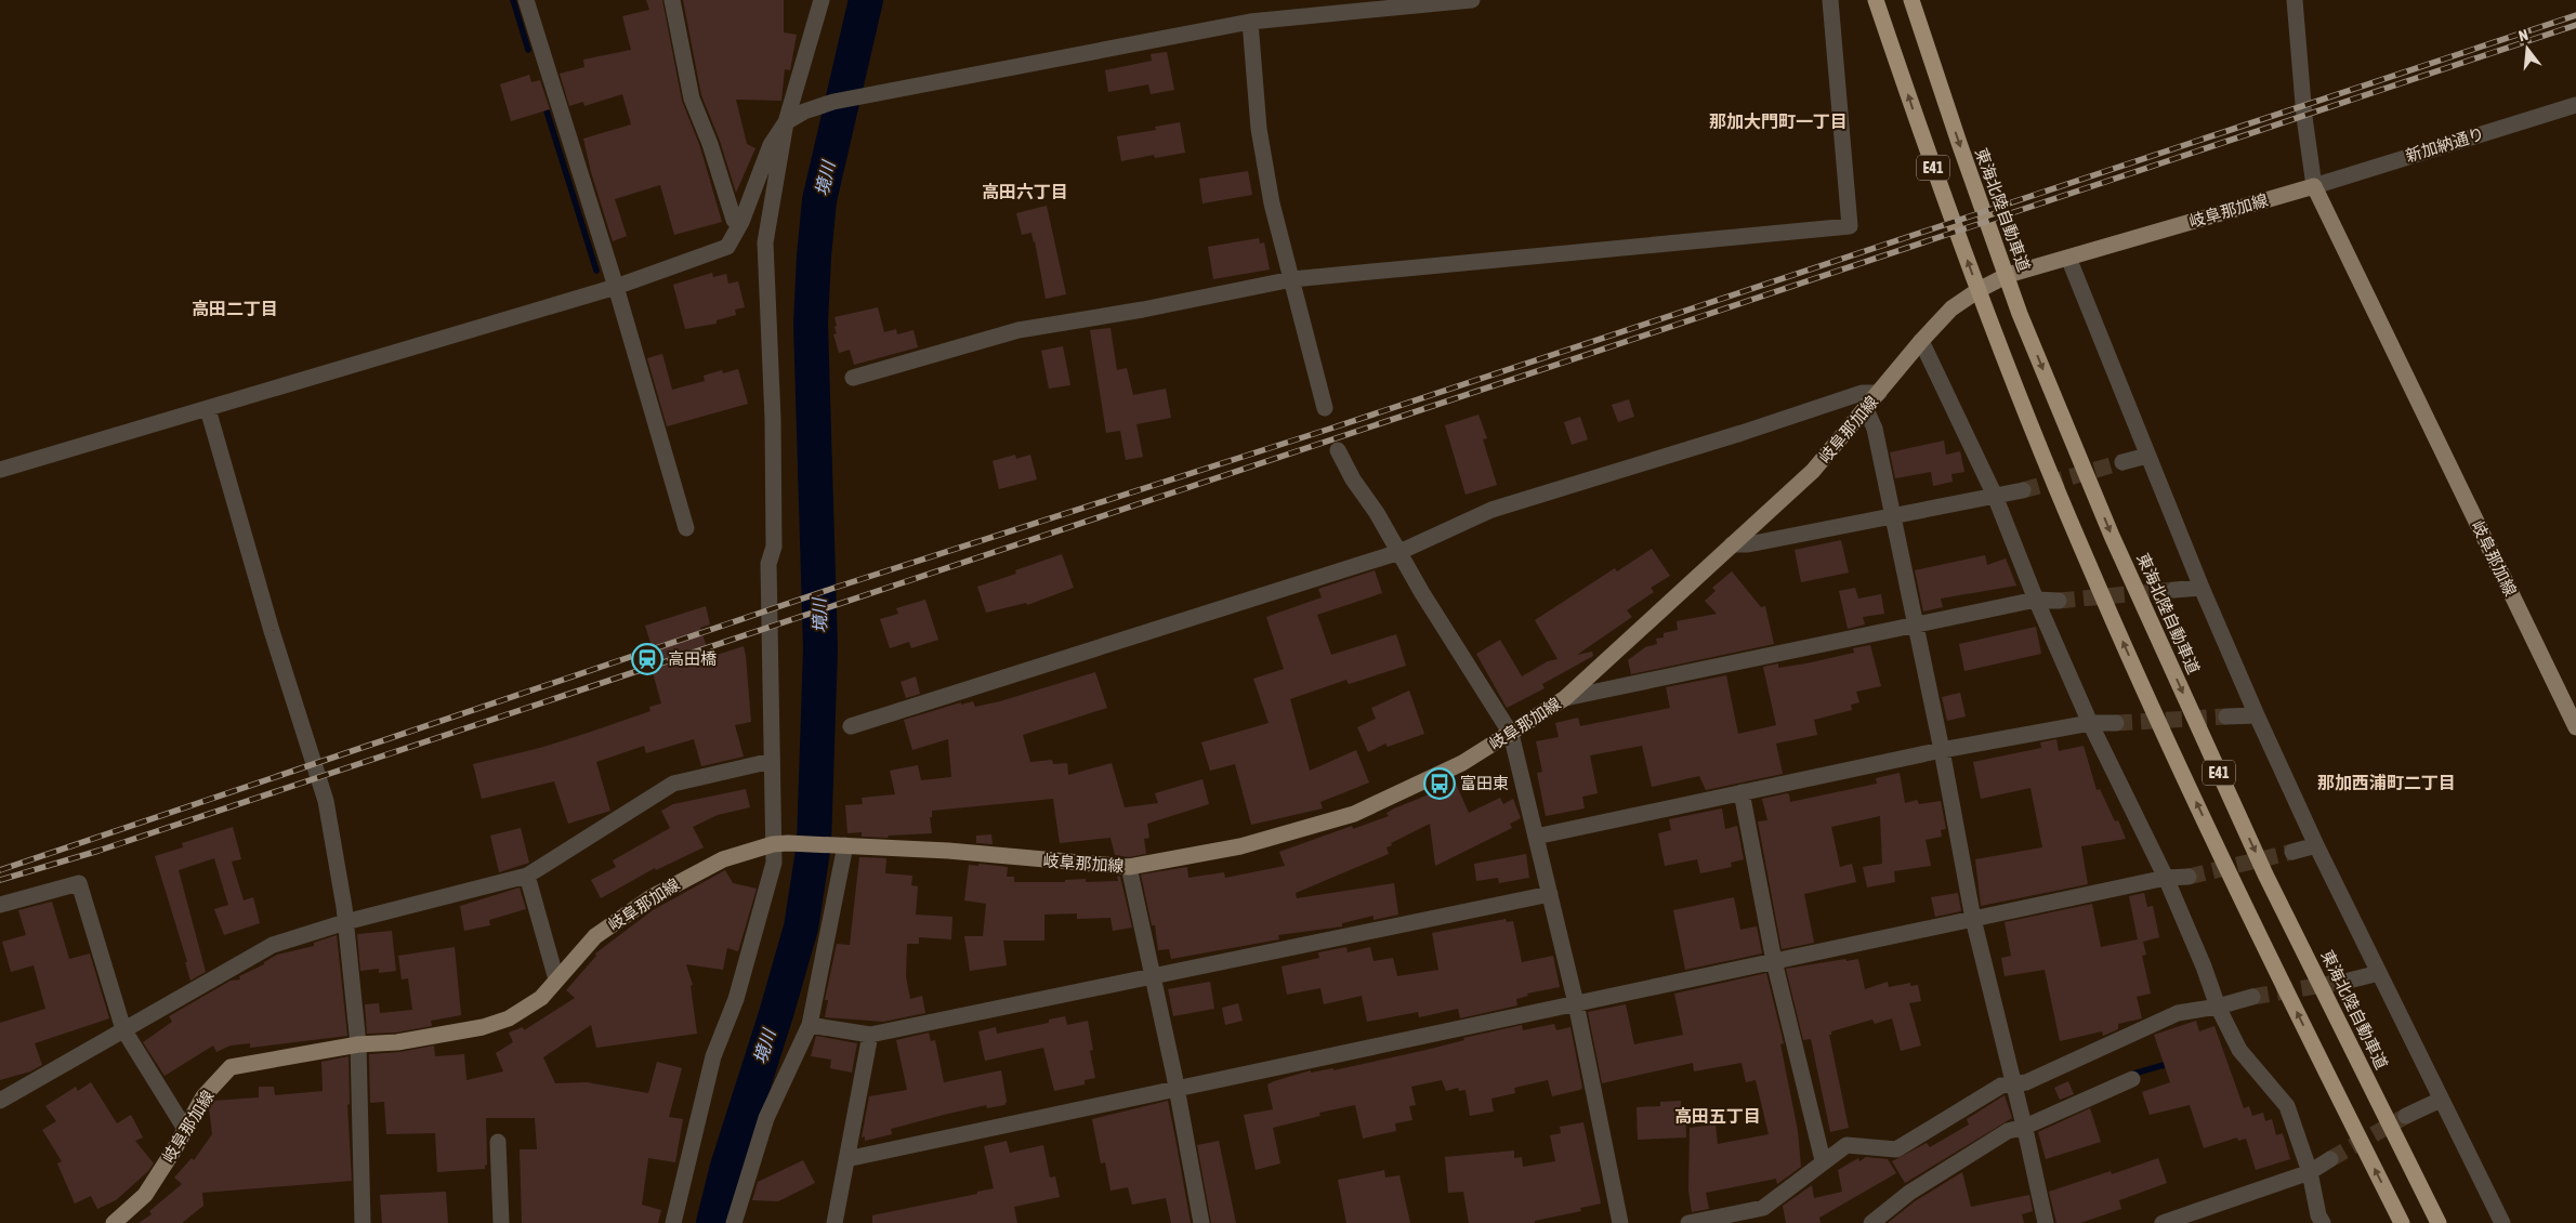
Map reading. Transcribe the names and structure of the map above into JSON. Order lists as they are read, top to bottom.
{
  "streets": {
    "highway": ["E41", "東海北陸自動車道"],
    "main road": ["岐阜那加線"],
    "street": ["新加納通り"]
  },
  "crossings": [
    ["新加納通り", "岐阜那加線"]
  ],
  "districts": [
    "那加大門町一丁目",
    "高田六丁目",
    "高田二丁目",
    "那加西浦町二丁目",
    "高田五丁目"
  ],
  "water": ["境川"],
  "places": {
    "station": ["高田橋"],
    "bus stop": ["富田東"]
  },
  "north": "top"
}
